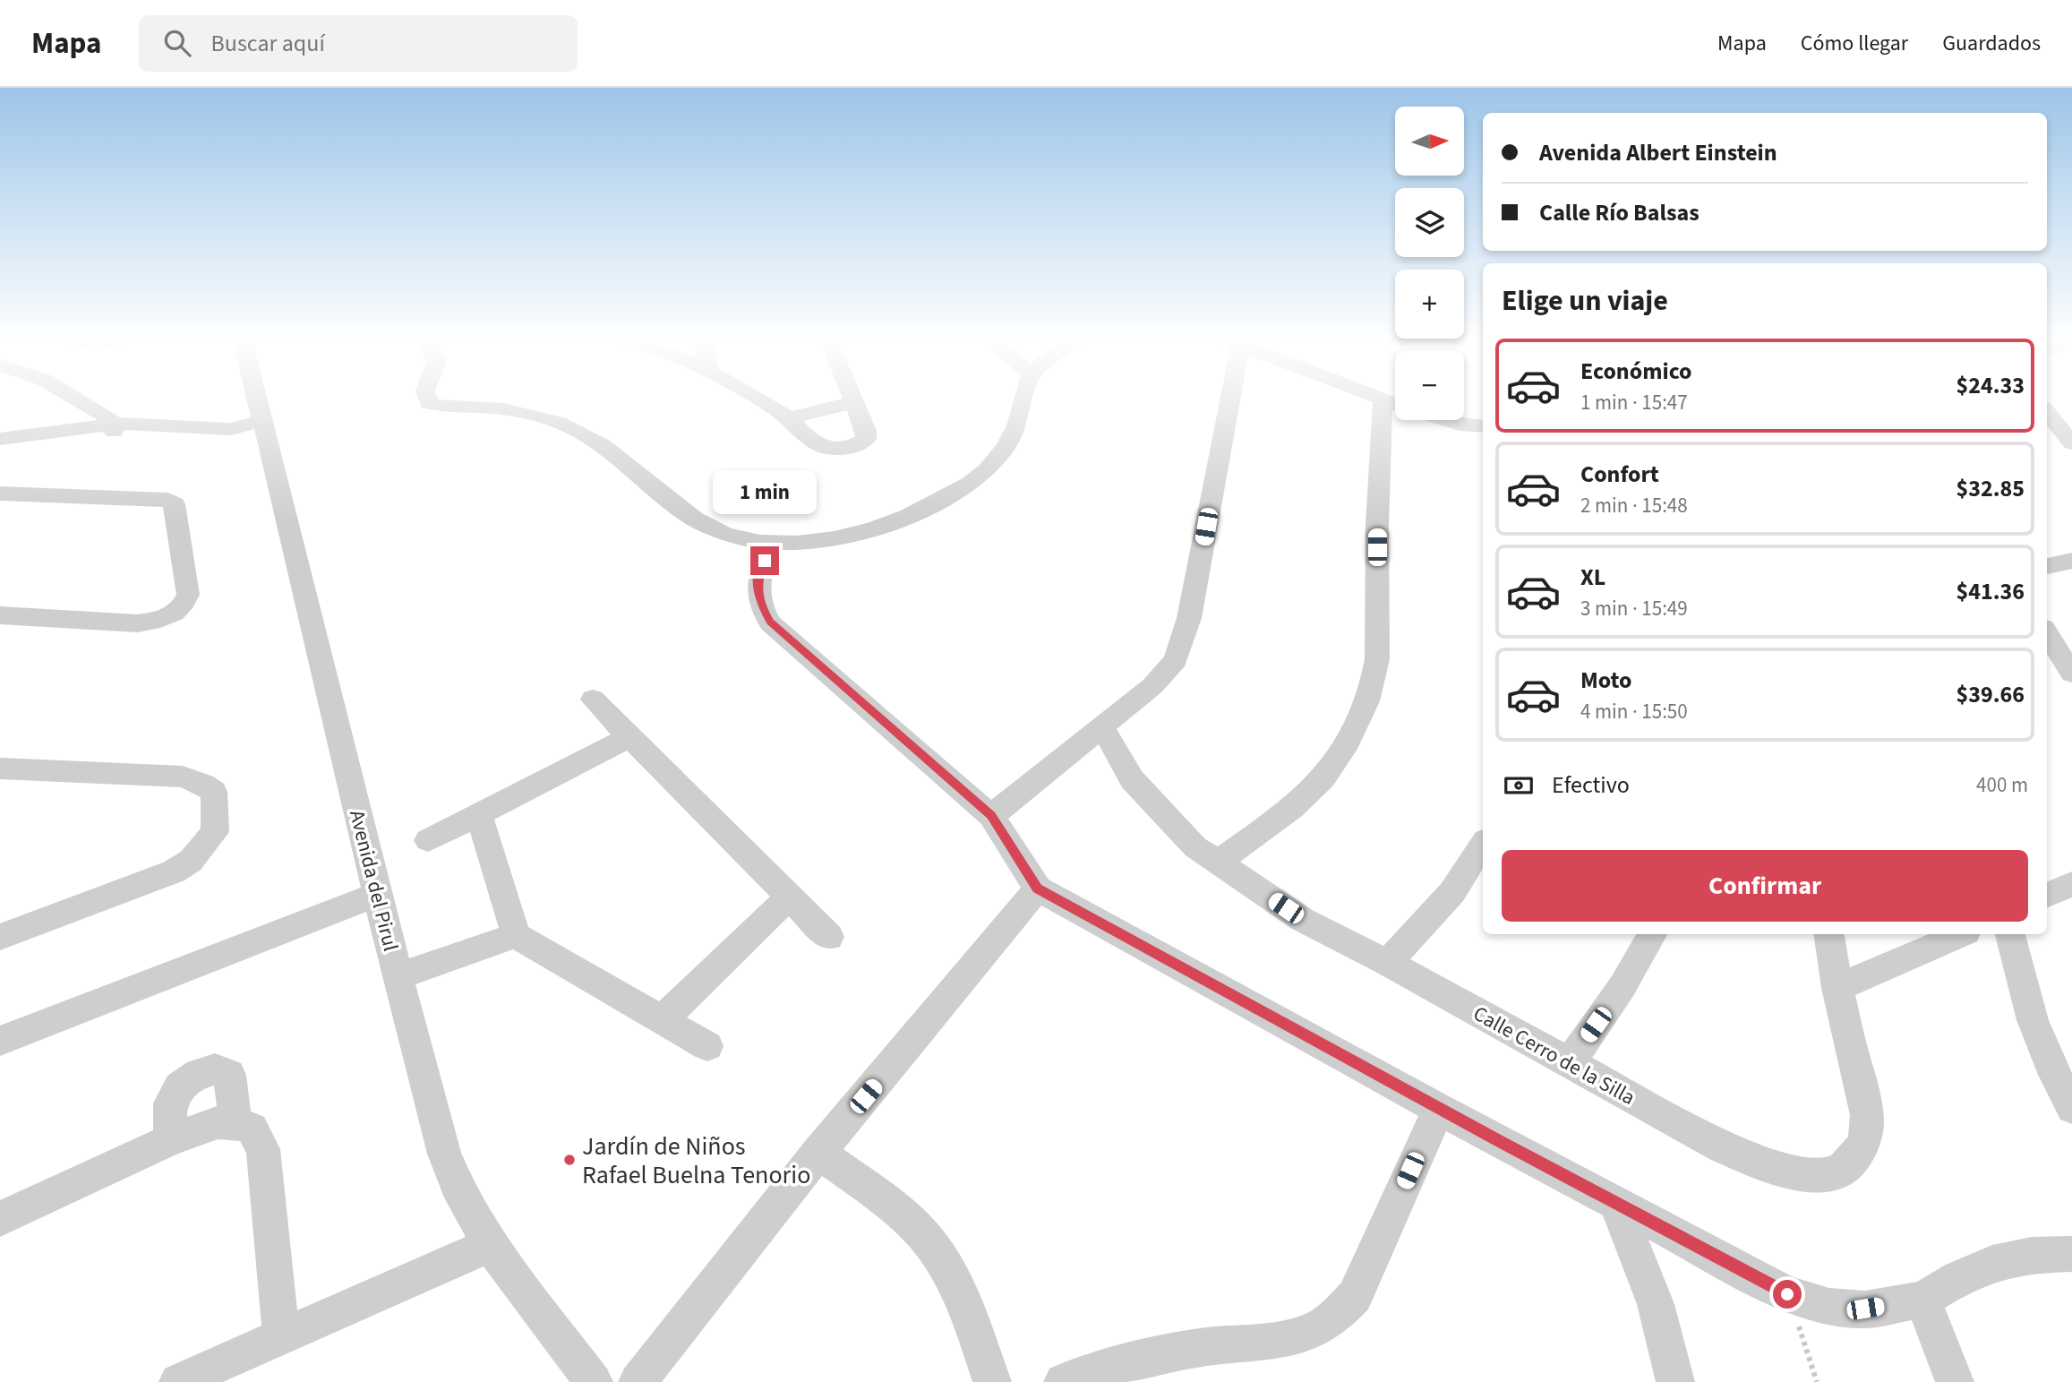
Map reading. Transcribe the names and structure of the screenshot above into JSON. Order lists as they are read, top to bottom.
{
  "streets": {
    "street": ["Avenida del Pirul", "Calle Cerro de la Silla"]
  },
  "places": ["Jardín de Niños Rafael Buelna Tenorio"],
  "north": "right",
  "page": {
    "header": "Mapa",
    "search": "Buscar aquí",
    "nav": ["Mapa", "Cómo llegar", "Guardados"],
    "map_buttons": ["+", "−"],
    "banner": ["Avenida Albert Einstein", "Calle Río Balsas"],
    "heading": "Elige un viaje",
    "list": [
      {
        "name": "Económico",
        "note": "1 min · 15:47",
        "value": "$24.33"
      },
      {
        "name": "Confort",
        "note": "2 min · 15:48",
        "value": "$32.85"
      },
      {
        "name": "XL",
        "note": "3 min · 15:49",
        "value": "$41.36"
      },
      {
        "name": "Moto",
        "note": "4 min · 15:50",
        "value": "$39.66"
      }
    ],
    "bubble": "1 min",
    "pay": ["Efectivo", "400 m"],
    "buttons": "Confirmar"
  }
}
